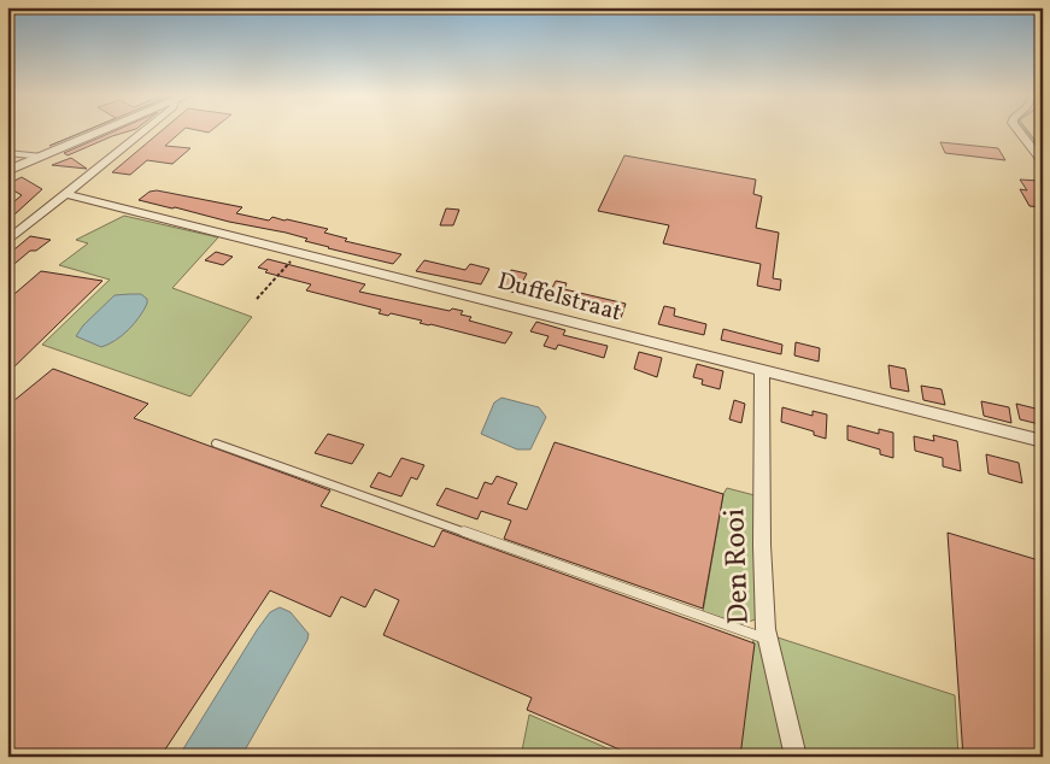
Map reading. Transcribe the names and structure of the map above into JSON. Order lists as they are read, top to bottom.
{
  "streets": {
    "street": ["Duffelstraat", "Den Rooi"]
  },
  "crossings": [
    ["Duffelstraat", "Den Rooi"]
  ]
}
